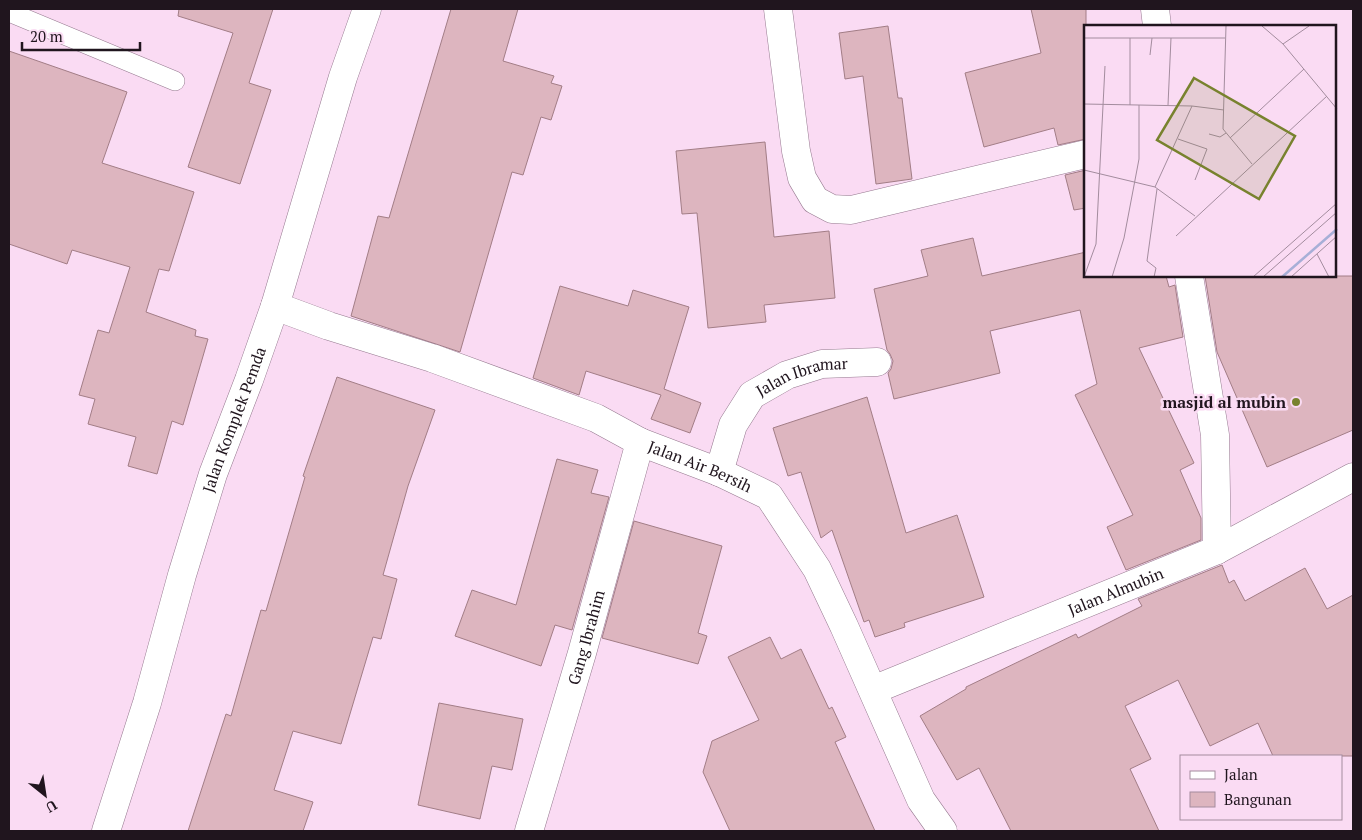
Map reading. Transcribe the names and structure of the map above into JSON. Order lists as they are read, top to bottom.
{
  "streets": {
    "street": [
      "Jalan Ibramar",
      "Jalan Komplek Pemda",
      "Jalan Air Bersih",
      "Jalan Almubin",
      "Gang Ibrahim"
    ]
  },
  "crossings": [
    ["Jalan Ibramar", "Jalan Air Bersih"],
    ["Jalan Komplek Pemda", "Jalan Air Bersih"],
    ["Jalan Air Bersih", "Jalan Almubin"],
    ["Jalan Air Bersih", "Gang Ibrahim"]
  ],
  "places": ["masjid al mubin"],
  "legend": ["Jalan", "Bangunan"],
  "scale_bar": "20 m",
  "north": "bottom right"
}
